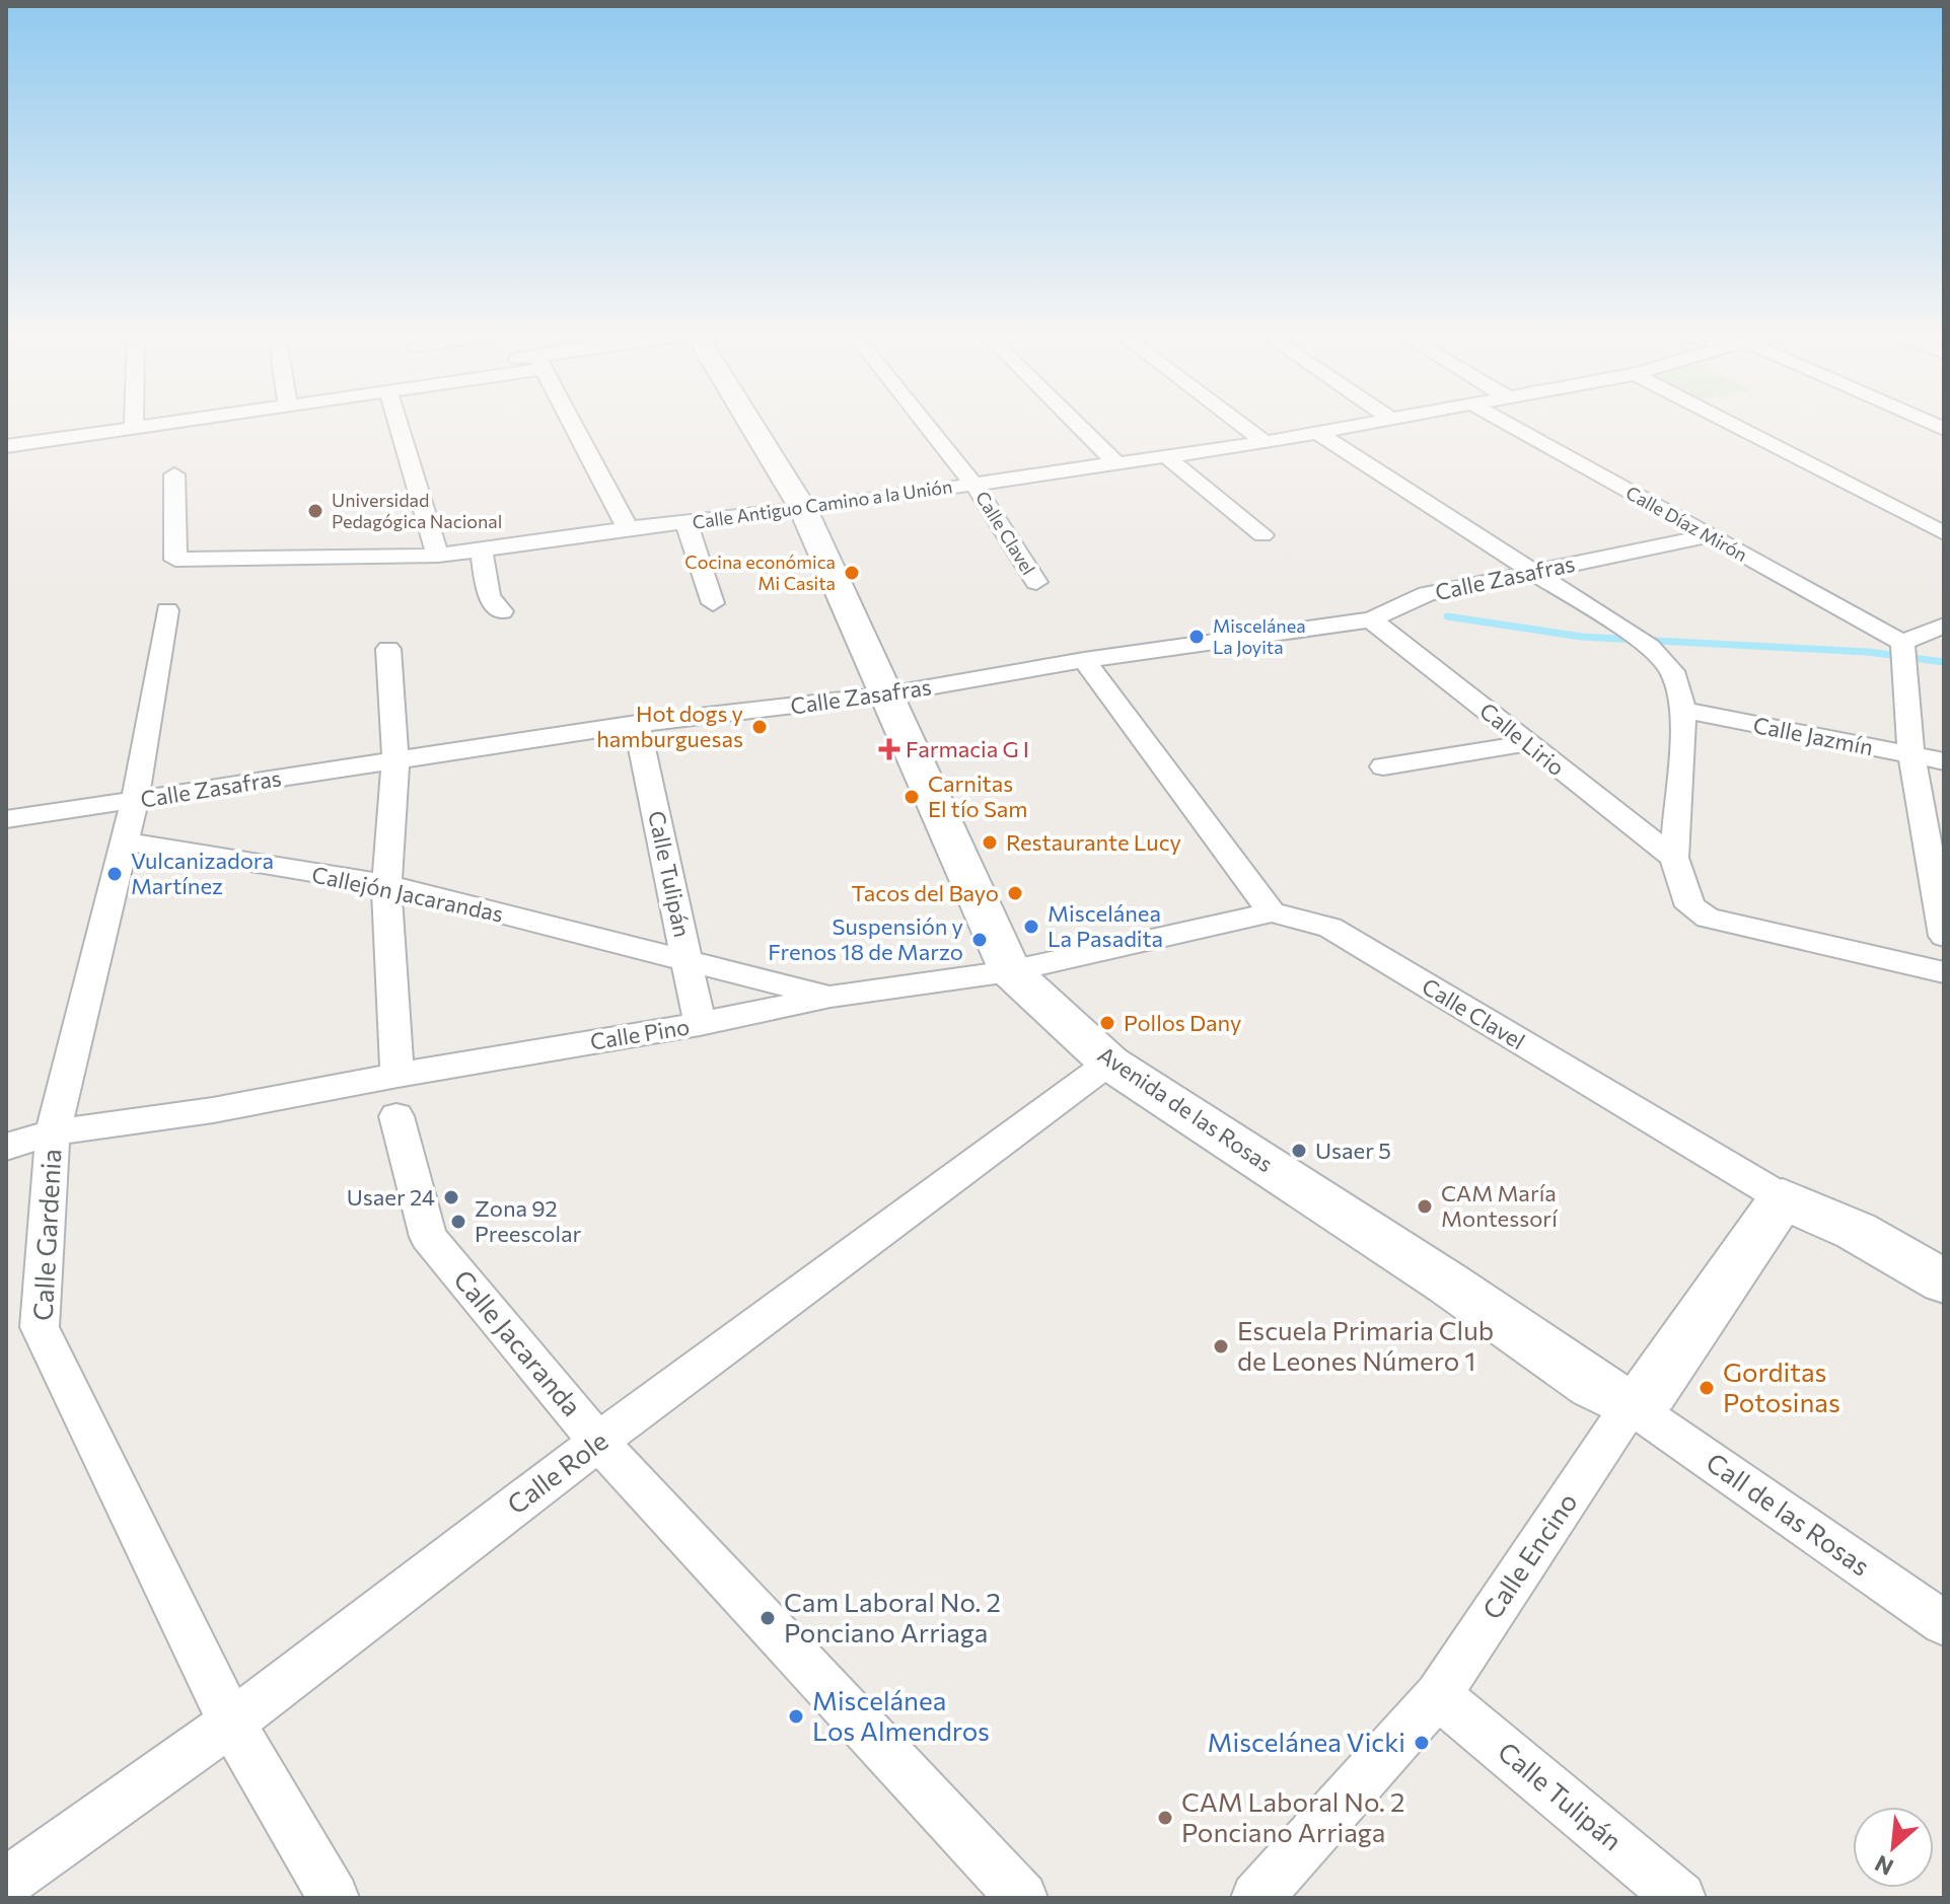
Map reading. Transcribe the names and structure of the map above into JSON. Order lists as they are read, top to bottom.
{
  "streets": {
    "street": [
      "Calle Antiguo Camino a la Unión",
      "Calle Díaz Mirón",
      "Calle Clavel",
      "Calle Zasafras",
      "Calle Jazmín",
      "Calle Lirio",
      "Calle Tulipán",
      "Callejón Jacarandas",
      "Calle Pino",
      "Avenida de las Rosas",
      "Calle Gardenia",
      "Calle Jacaranda",
      "Calle Role",
      "Call de las Rosas",
      "Calle Encino"
    ]
  },
  "crossings": [
    ["Calle Antiguo Camino a la Unión", "Calle Clavel"],
    ["Calle Antiguo Camino a la Unión", "Avenida de las Rosas"],
    ["Calle Díaz Mirón", "Calle Zasafras"],
    ["Calle Clavel", "Calle Pino"],
    ["Calle Clavel", "Calle Encino"],
    ["Calle Zasafras", "Calle Lirio"],
    ["Calle Zasafras", "Calle Tulipán"],
    ["Calle Zasafras", "Avenida de las Rosas"],
    ["Calle Zasafras", "Calle Gardenia"],
    ["Calle Zasafras", "Calle Jacaranda"],
    ["Calle Tulipán", "Callejón Jacarandas"],
    ["Calle Tulipán", "Calle Pino"],
    ["Calle Tulipán", "Calle Encino"],
    ["Callejón Jacarandas", "Calle Pino"],
    ["Callejón Jacarandas", "Calle Gardenia"],
    ["Callejón Jacarandas", "Calle Jacaranda"],
    ["Calle Pino", "Avenida de las Rosas"],
    ["Calle Pino", "Calle Gardenia"],
    ["Calle Pino", "Calle Jacaranda"],
    ["Avenida de las Rosas", "Calle Role"],
    ["Avenida de las Rosas", "Call de las Rosas"],
    ["Avenida de las Rosas", "Calle Encino"],
    ["Calle Gardenia", "Calle Role"],
    ["Calle Jacaranda", "Calle Role"],
    ["Call de las Rosas", "Calle Encino"]
  ],
  "places": {
    "other": [
      "Universidad Pedagógica Nacional",
      "Cocina económica Mi Casita",
      "Miscelánea La Joyita",
      "Hot dogs y hamburguesas",
      "Carnitas El tío Sam",
      "Restaurante Lucy",
      "Vulcanizadora Martínez",
      "Tacos del Bayo",
      "Miscelánea La Pasadita",
      "Suspensión y Frenos 18 de Marzo",
      "Pollos Dany",
      "Usaer 5",
      "Usaer 24",
      "CAM María Montessorí",
      "Zona 92 Preescolar",
      "Escuela Primaria Club de Leones Número 1",
      "Gorditas Potosinas",
      "Cam Laboral No. 2 Ponciano Arriaga",
      "Miscelánea Los Almendros",
      "Miscelánea Vicki",
      "CAM Laboral No. 2 Ponciano Arriaga"
    ],
    "health": ["Farmacia G I"]
  },
  "north": "bottom left"
}
